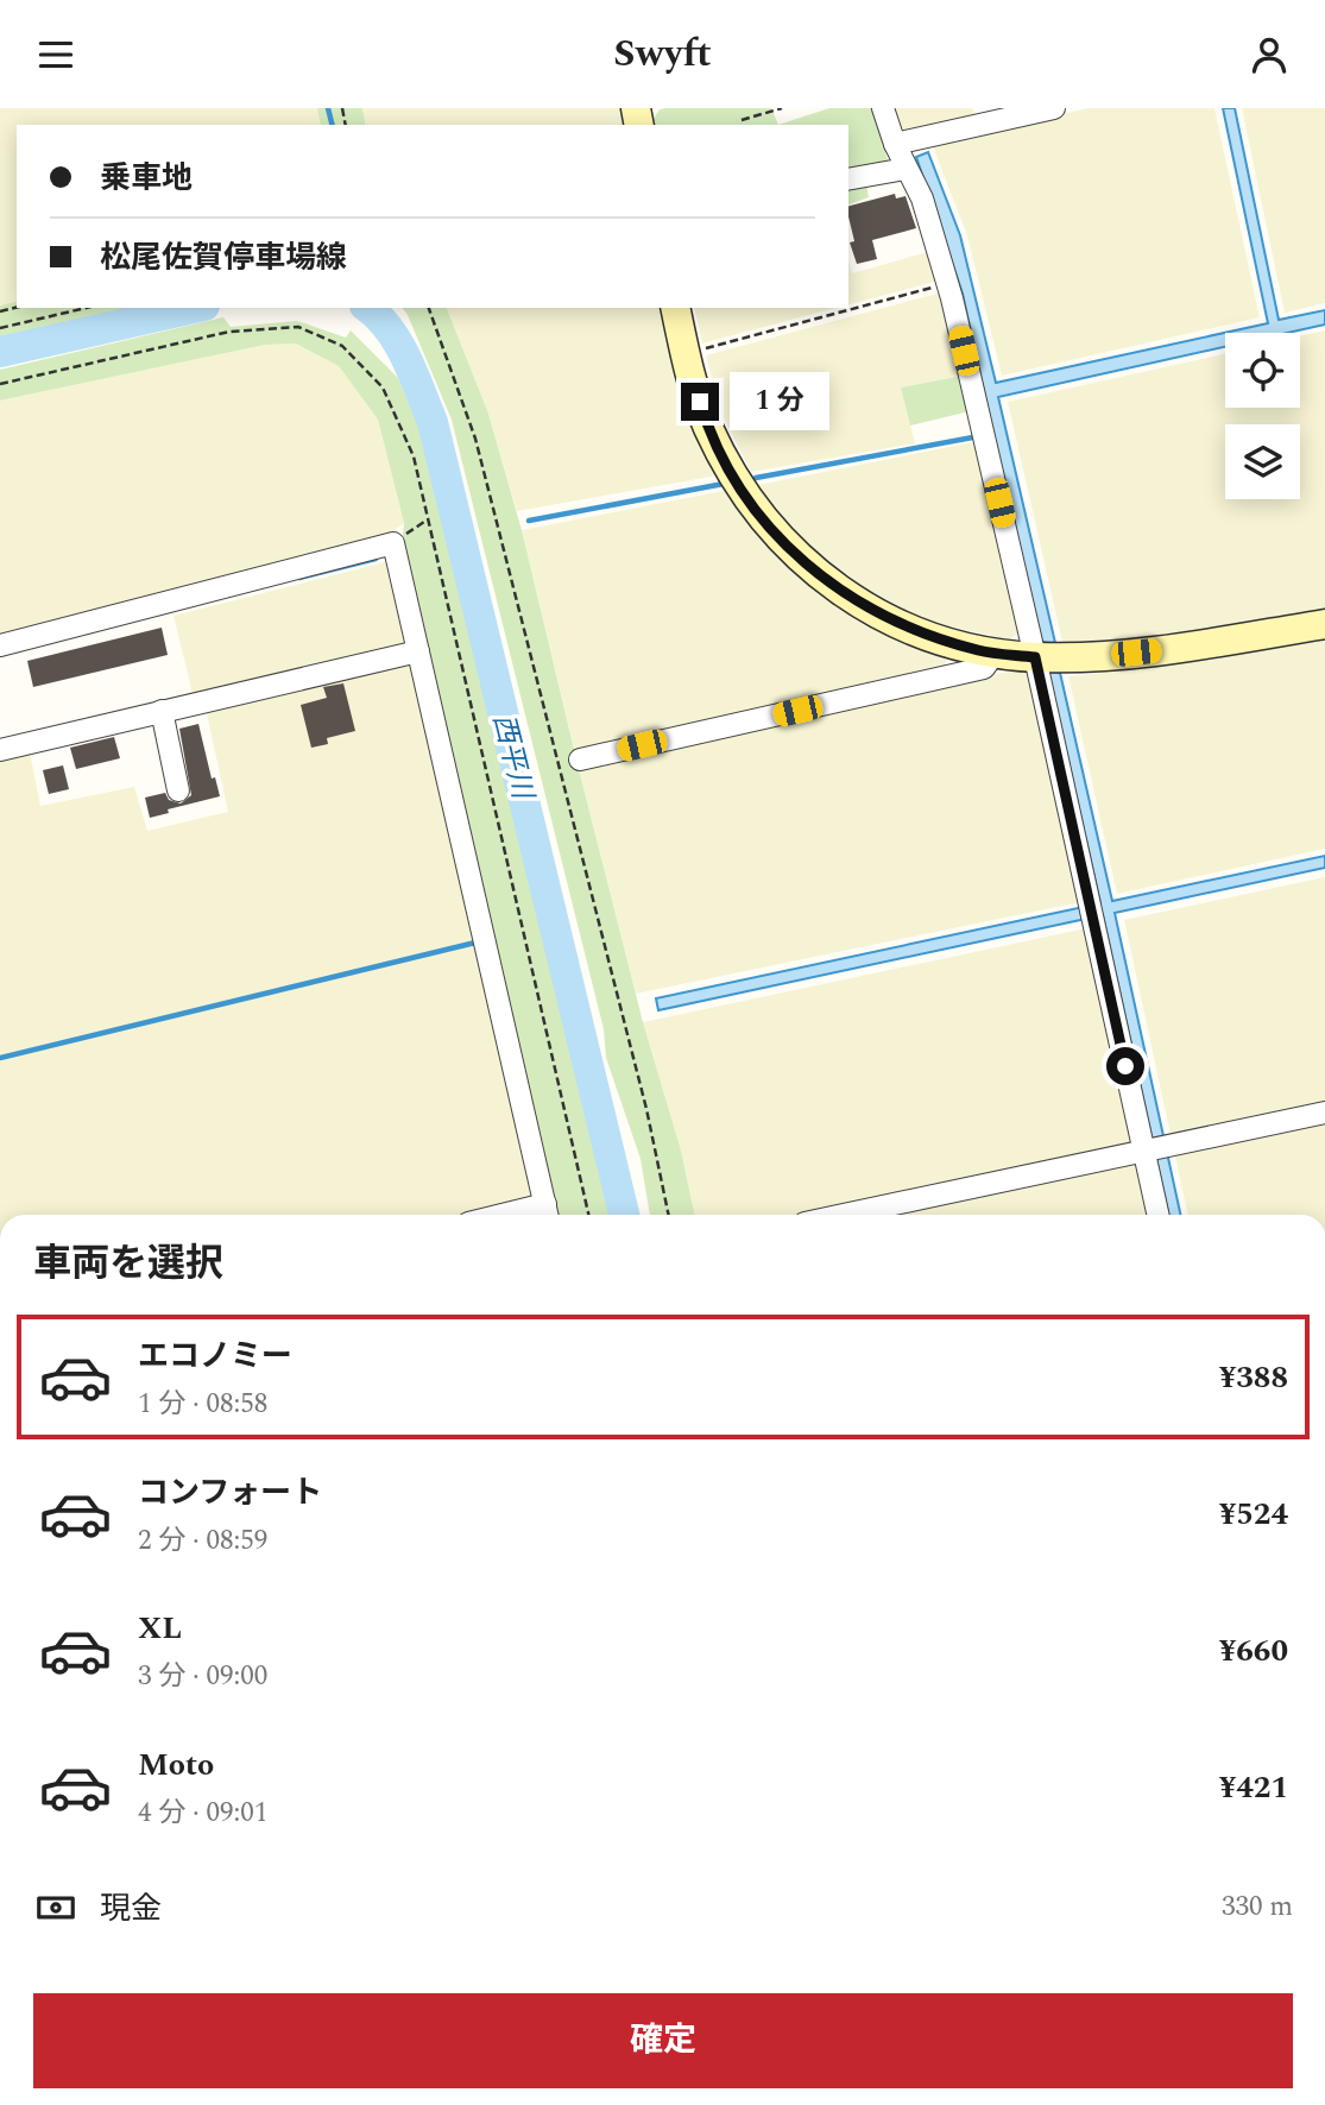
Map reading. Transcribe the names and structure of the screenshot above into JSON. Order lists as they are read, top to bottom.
{
  "water": ["西平川"],
  "page": {
    "header": "Swyft",
    "banner": ["乗車地", "松尾佐賀停車場線"],
    "bubble": "1 分",
    "heading": "車両を選択",
    "list": [
      {
        "name": "エコノミー",
        "note": "1 分 · 08:58",
        "value": "¥388"
      },
      {
        "name": "コンフォート",
        "note": "2 分 · 08:59",
        "value": "¥524"
      },
      {
        "name": "XL",
        "note": "3 分 · 09:00",
        "value": "¥660"
      },
      {
        "name": "Moto",
        "note": "4 分 · 09:01",
        "value": "¥421"
      }
    ],
    "pay": ["現金", "330 m"],
    "buttons": "確定"
  }
}
